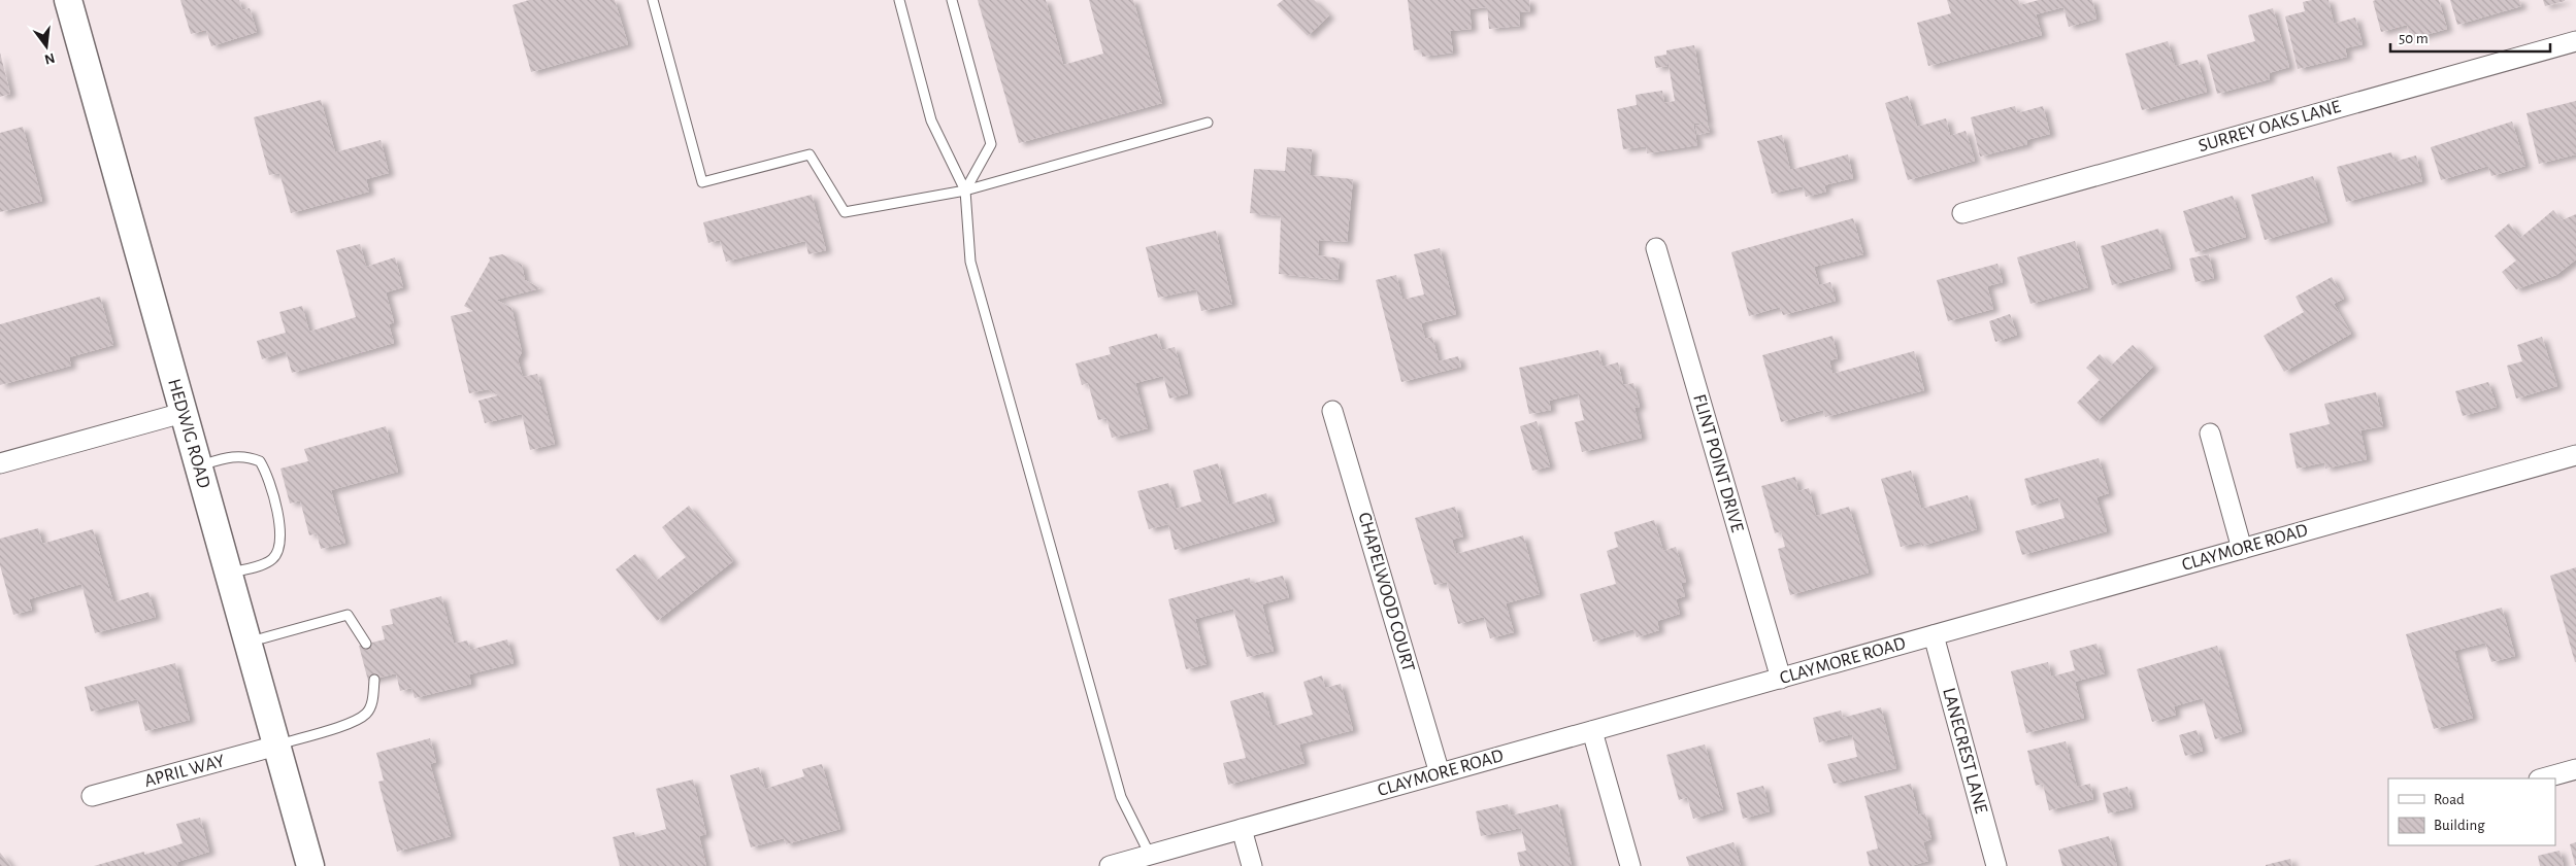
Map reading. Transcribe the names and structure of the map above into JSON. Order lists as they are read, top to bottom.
{
  "streets": {
    "street": [
      "SURREY OAKS LANE",
      "HEDWIG ROAD",
      "FLINT POINT DRIVE",
      "CLAYMORE ROAD",
      "CHAPELWOOD COURT",
      "LANECREST LANE",
      "APRIL WAY"
    ]
  },
  "crossings": [
    ["HEDWIG ROAD", "APRIL WAY"],
    ["FLINT POINT DRIVE", "CLAYMORE ROAD"],
    ["CLAYMORE ROAD", "CHAPELWOOD COURT"],
    ["CLAYMORE ROAD", "LANECREST LANE"]
  ],
  "legend": ["Road", "Building"],
  "scale_bar": "50 m",
  "north": "bottom"
}
